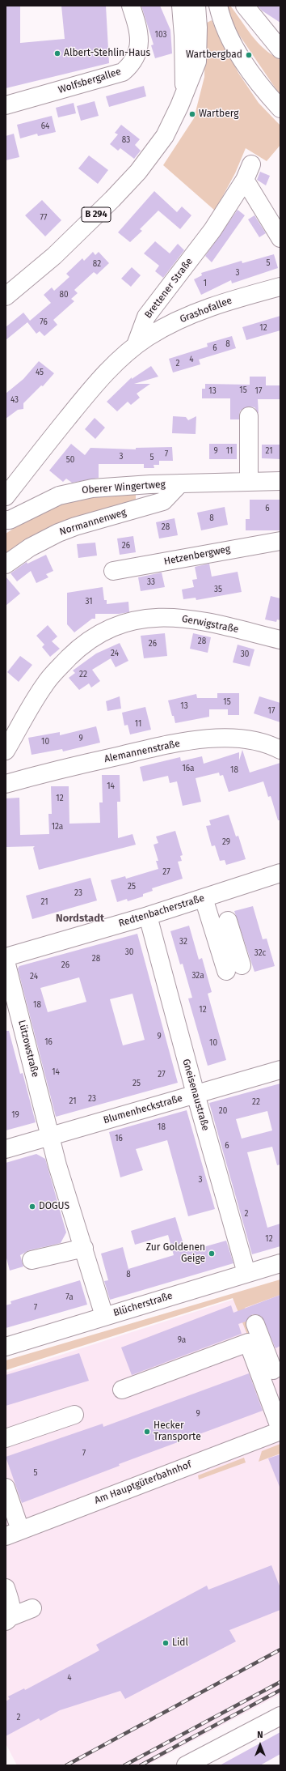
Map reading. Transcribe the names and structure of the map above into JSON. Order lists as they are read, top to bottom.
{
  "streets": {
    "street": [
      "Wolfsbergallee",
      "B 294",
      "Brettener Straße",
      "Grashofallee",
      "Oberer Wingertweg",
      "Normannenweg",
      "Hetzenbergweg",
      "Gerwigstraße",
      "Alemannenstraße",
      "Redtenbacherstraße",
      "Lützowstraße",
      "Gneisenaustraße",
      "Blumenheckstraße",
      "Blücherstraße",
      "Am Hauptgüterbahnhof"
    ]
  },
  "crossings": [
    ["Brettener Straße", "Grashofallee"],
    ["Oberer Wingertweg", "Normannenweg"],
    ["Redtenbacherstraße", "Gneisenaustraße"],
    ["Lützowstraße", "Blumenheckstraße"],
    ["Lützowstraße", "Blücherstraße"],
    ["Gneisenaustraße", "Blumenheckstraße"],
    ["Gneisenaustraße", "Blücherstraße"]
  ],
  "districts": ["Nordstadt"],
  "places": [
    "Albert-Stehlin-Haus",
    "Wartbergbad",
    "Wartberg",
    "DOGUS",
    "Zur Goldenen Geige",
    "Hecker Transporte",
    "Lidl"
  ],
  "house_numbers": [
    "103",
    "64",
    "83",
    "77",
    "5",
    "82",
    "3",
    "1",
    "80",
    "76",
    "12",
    "8",
    "6",
    "4",
    "2",
    "45",
    "15",
    "13",
    "17",
    "43",
    "9",
    "11",
    "21",
    "7",
    "3",
    "5",
    "50",
    "6",
    "8",
    "28",
    "26",
    "33",
    "35",
    "31",
    "28",
    "26",
    "24",
    "30",
    "22",
    "15",
    "13",
    "17",
    "11",
    "9",
    "10",
    "16a",
    "18",
    "14",
    "12",
    "12a",
    "29",
    "27",
    "25",
    "23",
    "21",
    "32",
    "30",
    "32c",
    "28",
    "26",
    "32a",
    "24",
    "18",
    "12",
    "9",
    "16",
    "10",
    "14",
    "27",
    "25",
    "23",
    "21",
    "22",
    "20",
    "19",
    "18",
    "16",
    "6",
    "3",
    "2",
    "12",
    "8",
    "7a",
    "7",
    "9a",
    "9",
    "7",
    "5",
    "4",
    "2"
  ],
  "north": "top"
}
